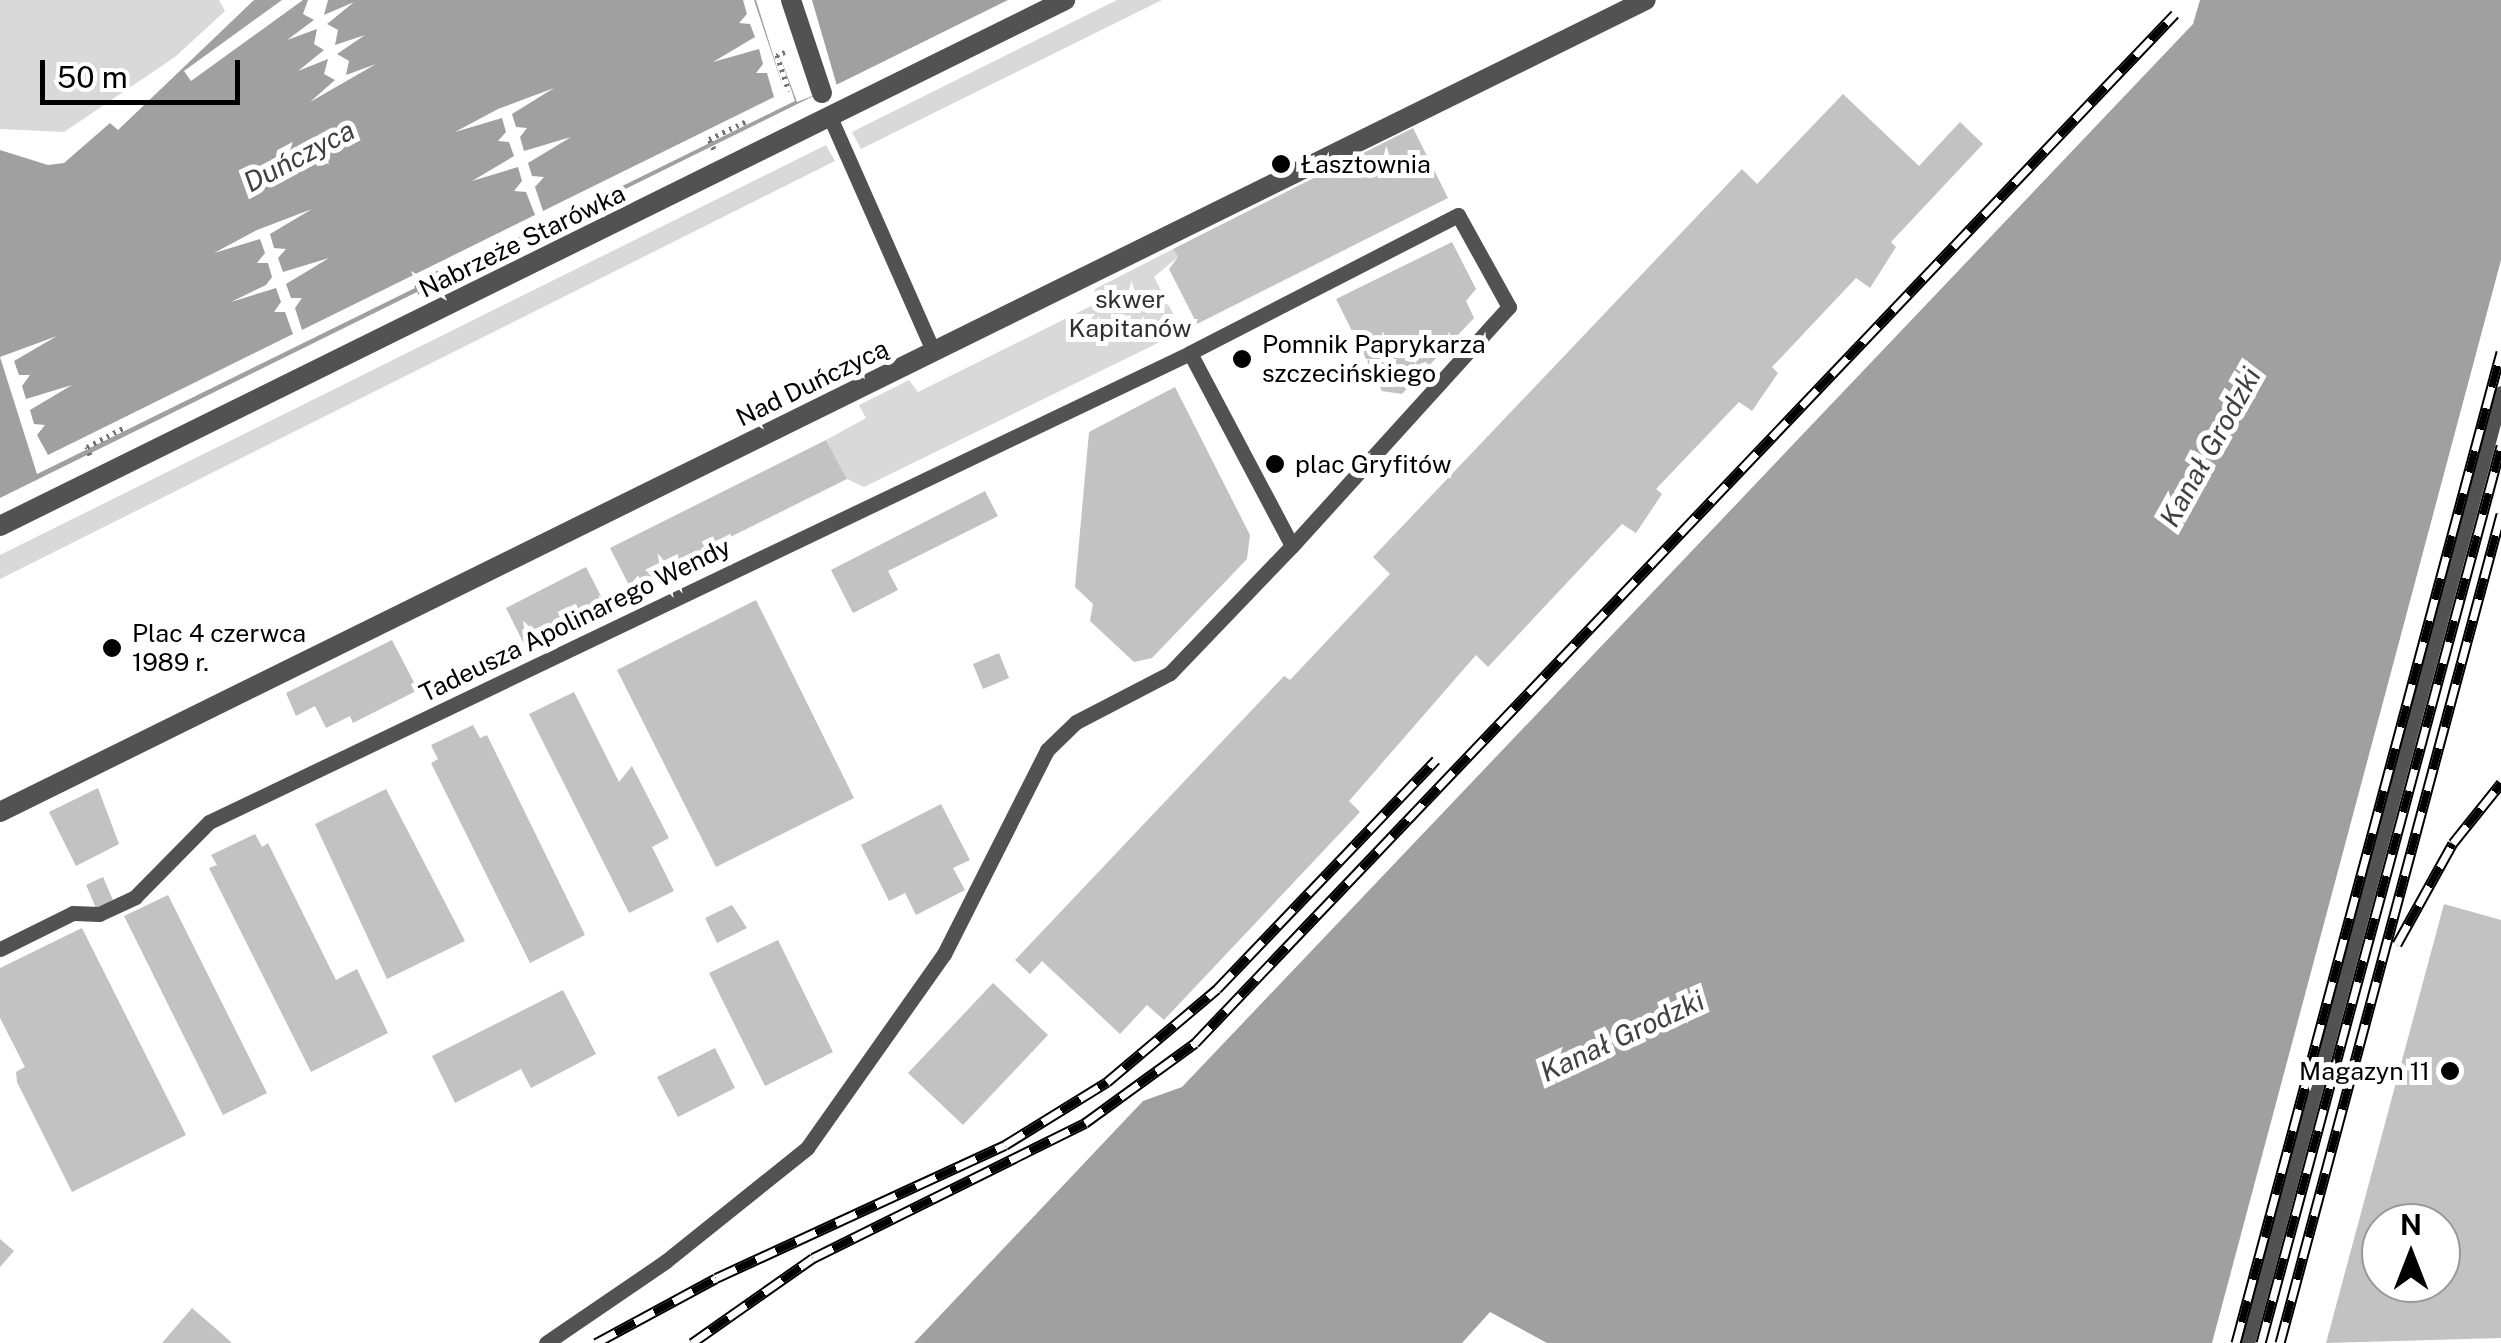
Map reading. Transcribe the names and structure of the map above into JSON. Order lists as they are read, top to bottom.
{
  "streets": {
    "street": ["Nabrzeże Starówka", "Nad Duńczycą"],
    "lane": ["Tadeusza Apolinarego Wendy"]
  },
  "water": ["Duńczyca", "Kanał Grodzki"],
  "parks": ["skwer Kapitanów"],
  "places": [
    "Łasztownia",
    "Pomnik Paprykarza szczecińskiego",
    "plac Gryfitów",
    "Plac 4 czerwca 1989 r.",
    "Magazyn 11"
  ],
  "scale_bar": "50 m",
  "north": "top"
}
